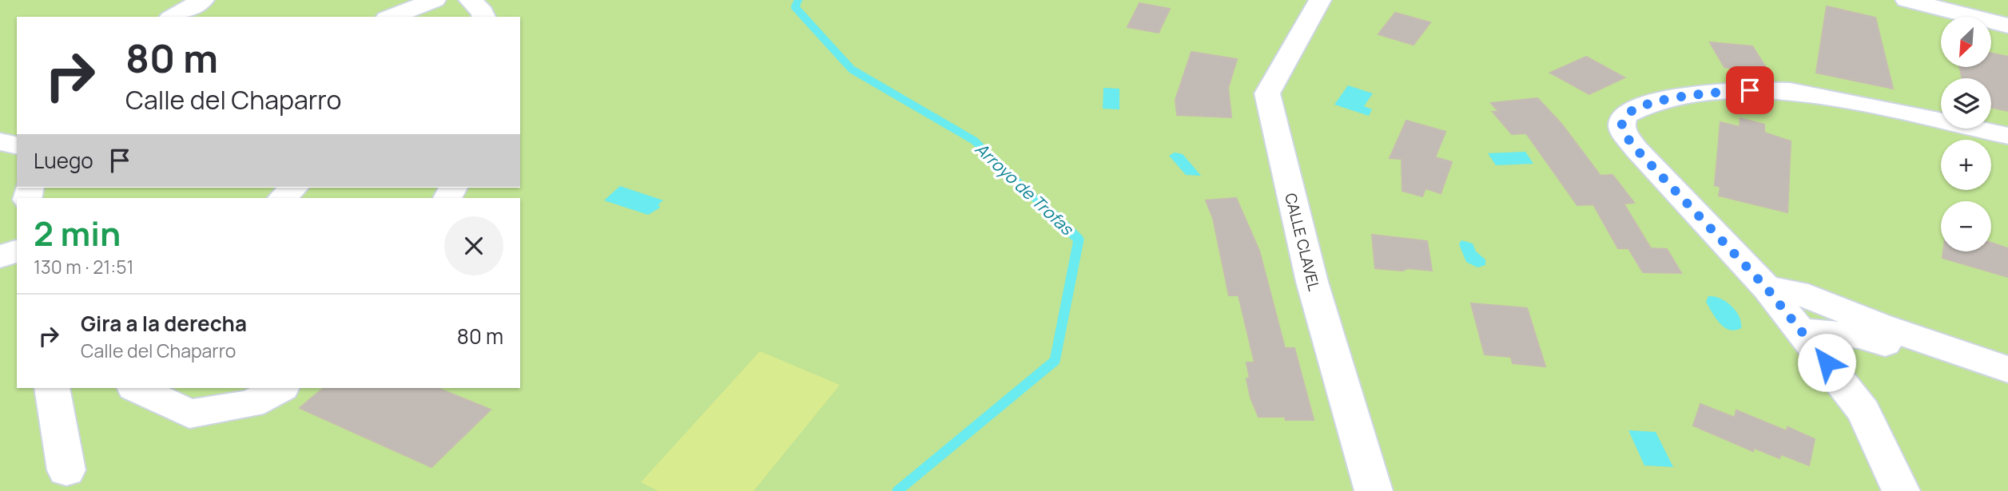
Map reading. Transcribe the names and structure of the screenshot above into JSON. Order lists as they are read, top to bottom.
{
  "streets": {
    "street": ["CALLE CLAVEL"]
  },
  "water": ["Arroyo de Trofas"],
  "north": "bottom left",
  "page": {
    "map_buttons": ["+", "−"],
    "turn": ["80 m", "Calle del Chaparro"],
    "then": "Luego",
    "heading": ["2 min", "130 m · 21:51"],
    "list": [
      {
        "name": "Gira a la derecha",
        "note": "Calle del Chaparro",
        "value": "80 m"
      }
    ]
  }
}
